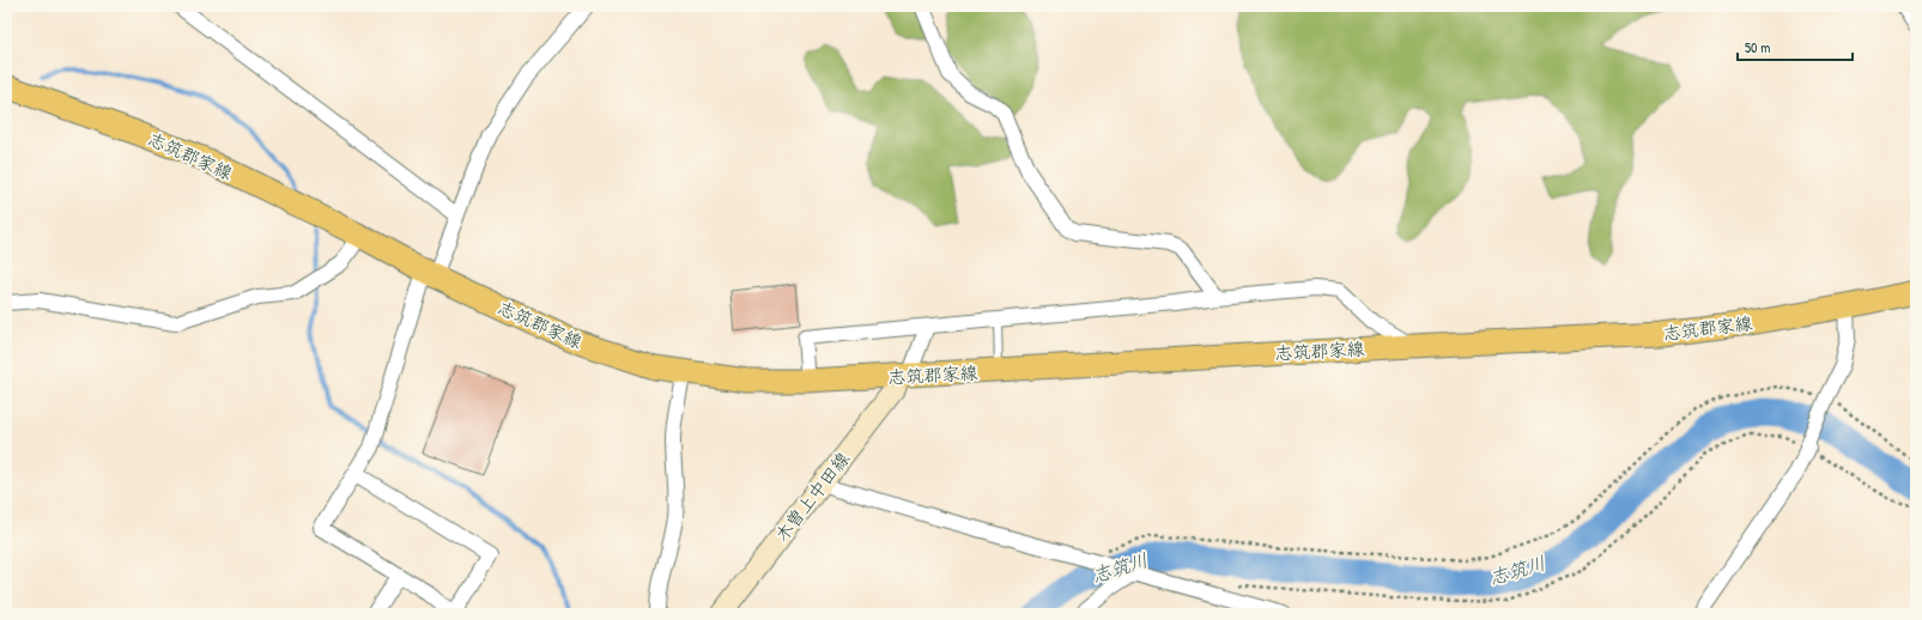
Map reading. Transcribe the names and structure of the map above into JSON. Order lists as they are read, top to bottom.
{
  "streets": {
    "main road": ["志筑郡家線", "木曽上中田線"]
  },
  "crossings": [
    ["志筑郡家線", "木曽上中田線"]
  ],
  "water": ["志筑川"],
  "scale_bar": "50 m"
}
